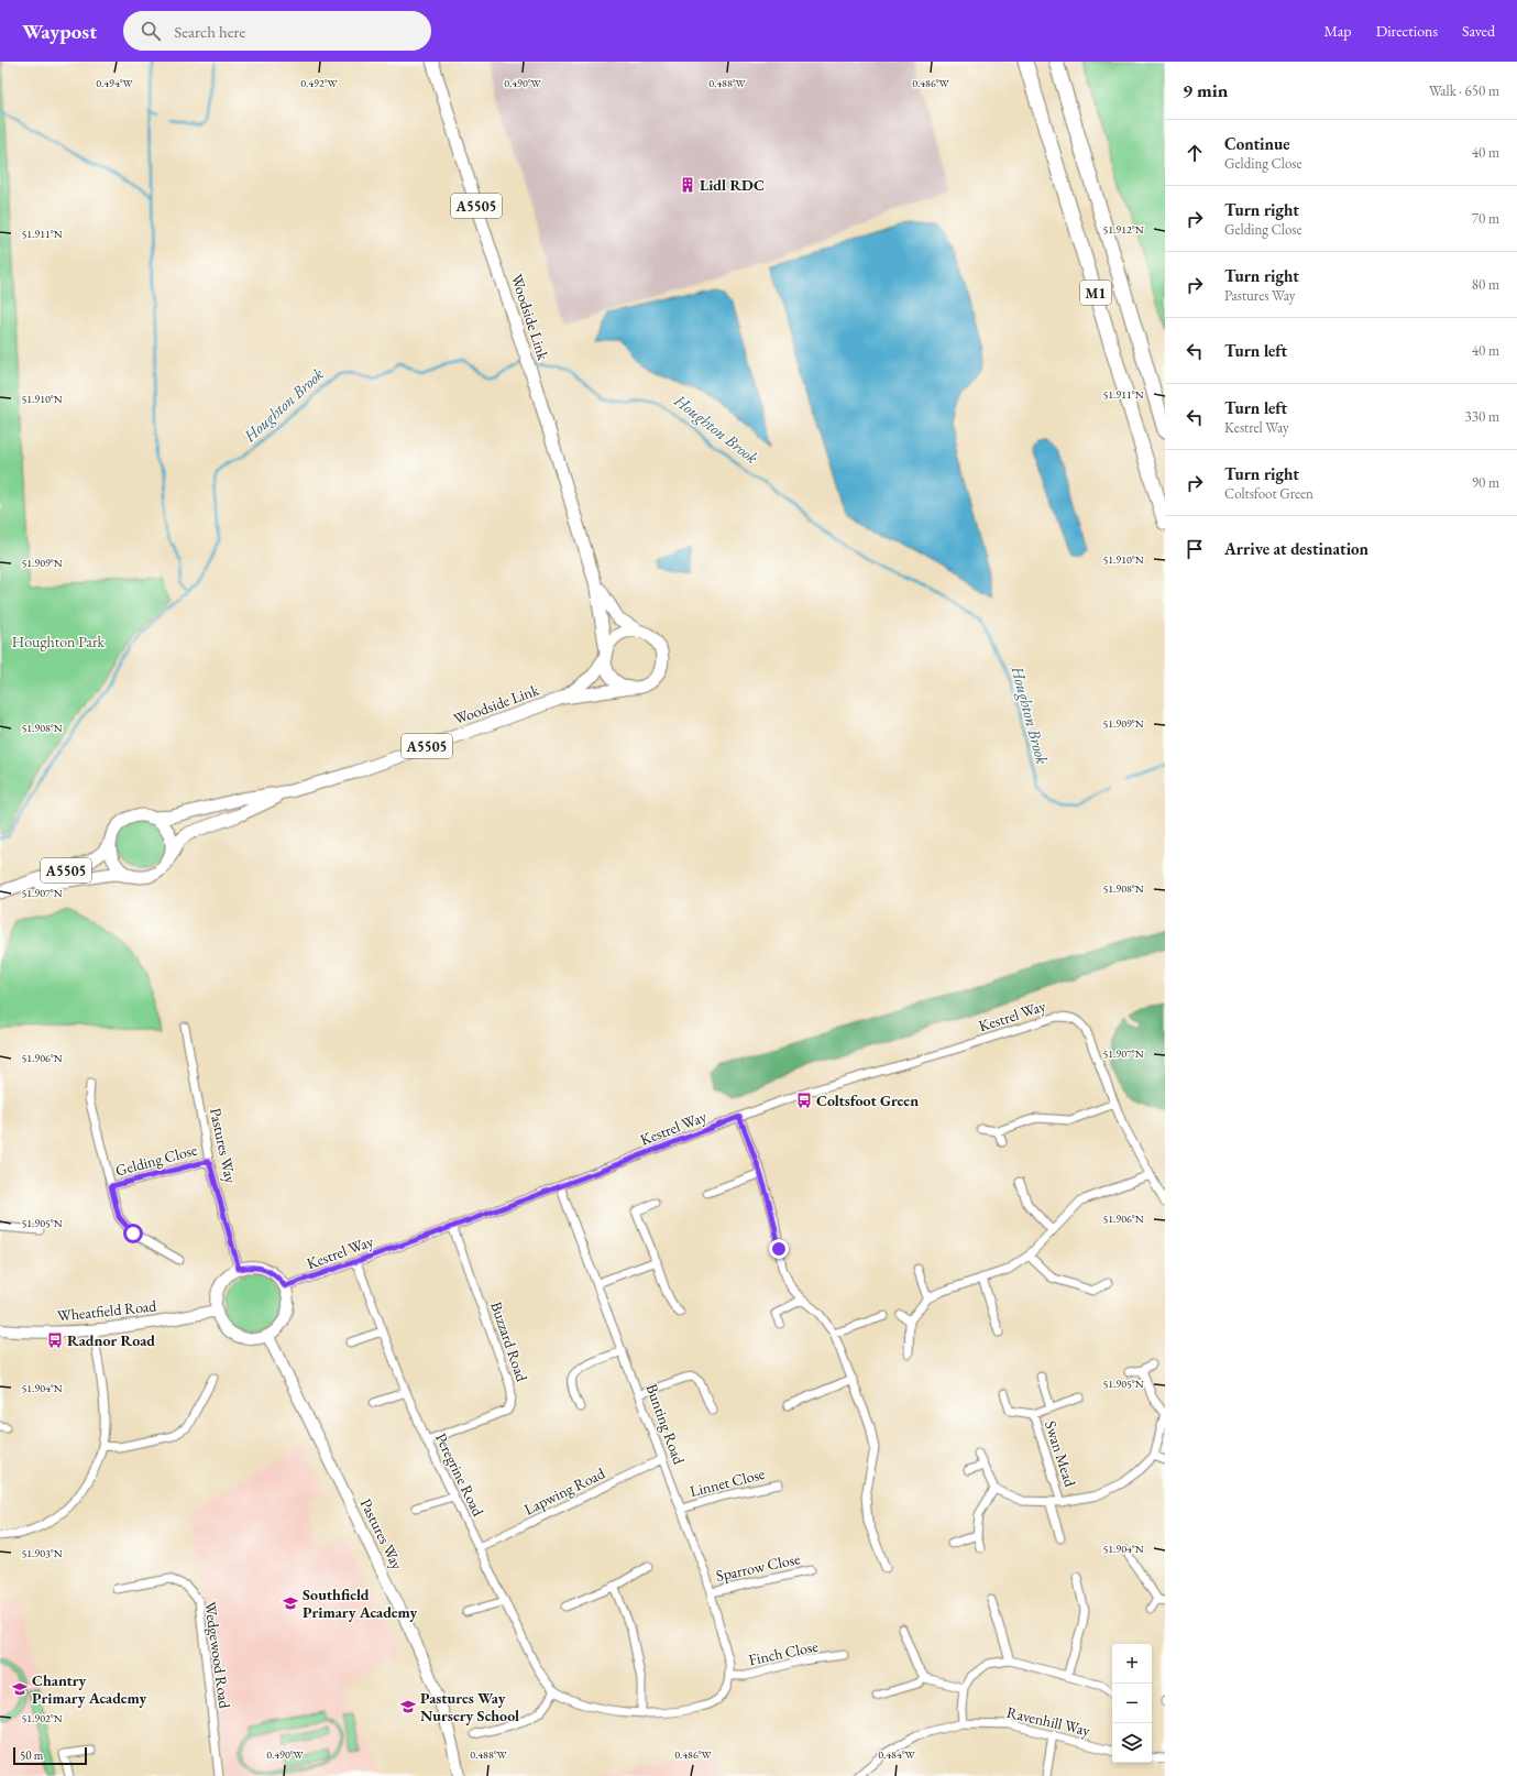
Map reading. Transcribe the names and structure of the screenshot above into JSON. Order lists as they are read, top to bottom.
{
  "streets": {
    "highway": ["M1"],
    "main road": ["A5505", "Woodside Link"],
    "street": [
      "Kestrel Way",
      "Pastures Way",
      "Gelding Close",
      "Wheatfield Road",
      "Buzzard Road",
      "Bunting Road",
      "Swan Mead",
      "Peregrine Road",
      "Linnet Close",
      "Lapwing Road",
      "Sparrow Close",
      "Finch Close",
      "Wedgewood Road",
      "Ravenhill Way"
    ]
  },
  "crossings": [
    ["A5505", "Woodside Link"],
    ["Kestrel Way", "Pastures Way"],
    ["Kestrel Way", "Wheatfield Road"],
    ["Kestrel Way", "Buzzard Road"],
    ["Kestrel Way", "Bunting Road"],
    ["Kestrel Way", "Peregrine Road"],
    ["Pastures Way", "Gelding Close"],
    ["Pastures Way", "Wheatfield Road"],
    ["Buzzard Road", "Peregrine Road"],
    ["Bunting Road", "Peregrine Road"],
    ["Bunting Road", "Linnet Close"],
    ["Bunting Road", "Lapwing Road"],
    ["Bunting Road", "Sparrow Close"],
    ["Bunting Road", "Finch Close"],
    ["Peregrine Road", "Lapwing Road"],
    ["Peregrine Road", "Finch Close"]
  ],
  "water": ["Houghton Brook"],
  "parks": ["Houghton Park"],
  "places": {
    "building": ["Lidl RDC"],
    "bus stop": ["Coltsfoot Green", "Radnor Road"],
    "school or university": ["Southfield Primary Academy", "Chantry Primary Academy", "Pastures Way Nursery School"]
  },
  "scale_bar": "50 m",
  "page": {
    "header": "Waypost",
    "search": "Search here",
    "nav": ["Map", "Directions", "Saved"],
    "heading": ["9 min", "Walk · 650 m"],
    "list": [
      ["Continue", "Gelding Close", "40 m"],
      ["Turn right", "Gelding Close", "70 m"],
      ["Turn right", "Pastures Way", "80 m"],
      ["Turn left", "40 m"],
      ["Turn left", "Kestrel Way", "330 m"],
      ["Turn right", "Coltsfoot Green", "90 m"],
      "Arrive at destination"
    ],
    "map_buttons": ["+", "−"],
    "scale": "50 m"
  },
  "coordinates": [
    "0.494°W",
    "0.492°W",
    "0.490°W",
    "0.488°W",
    "0.486°W",
    "51.912°N",
    "51.911°N",
    "51.910°N",
    "51.909°N",
    "51.908°N",
    "51.907°N",
    "51.906°N",
    "51.905°N",
    "51.904°N",
    "51.903°N",
    "51.902°N",
    "0.484°W"
  ]
}
